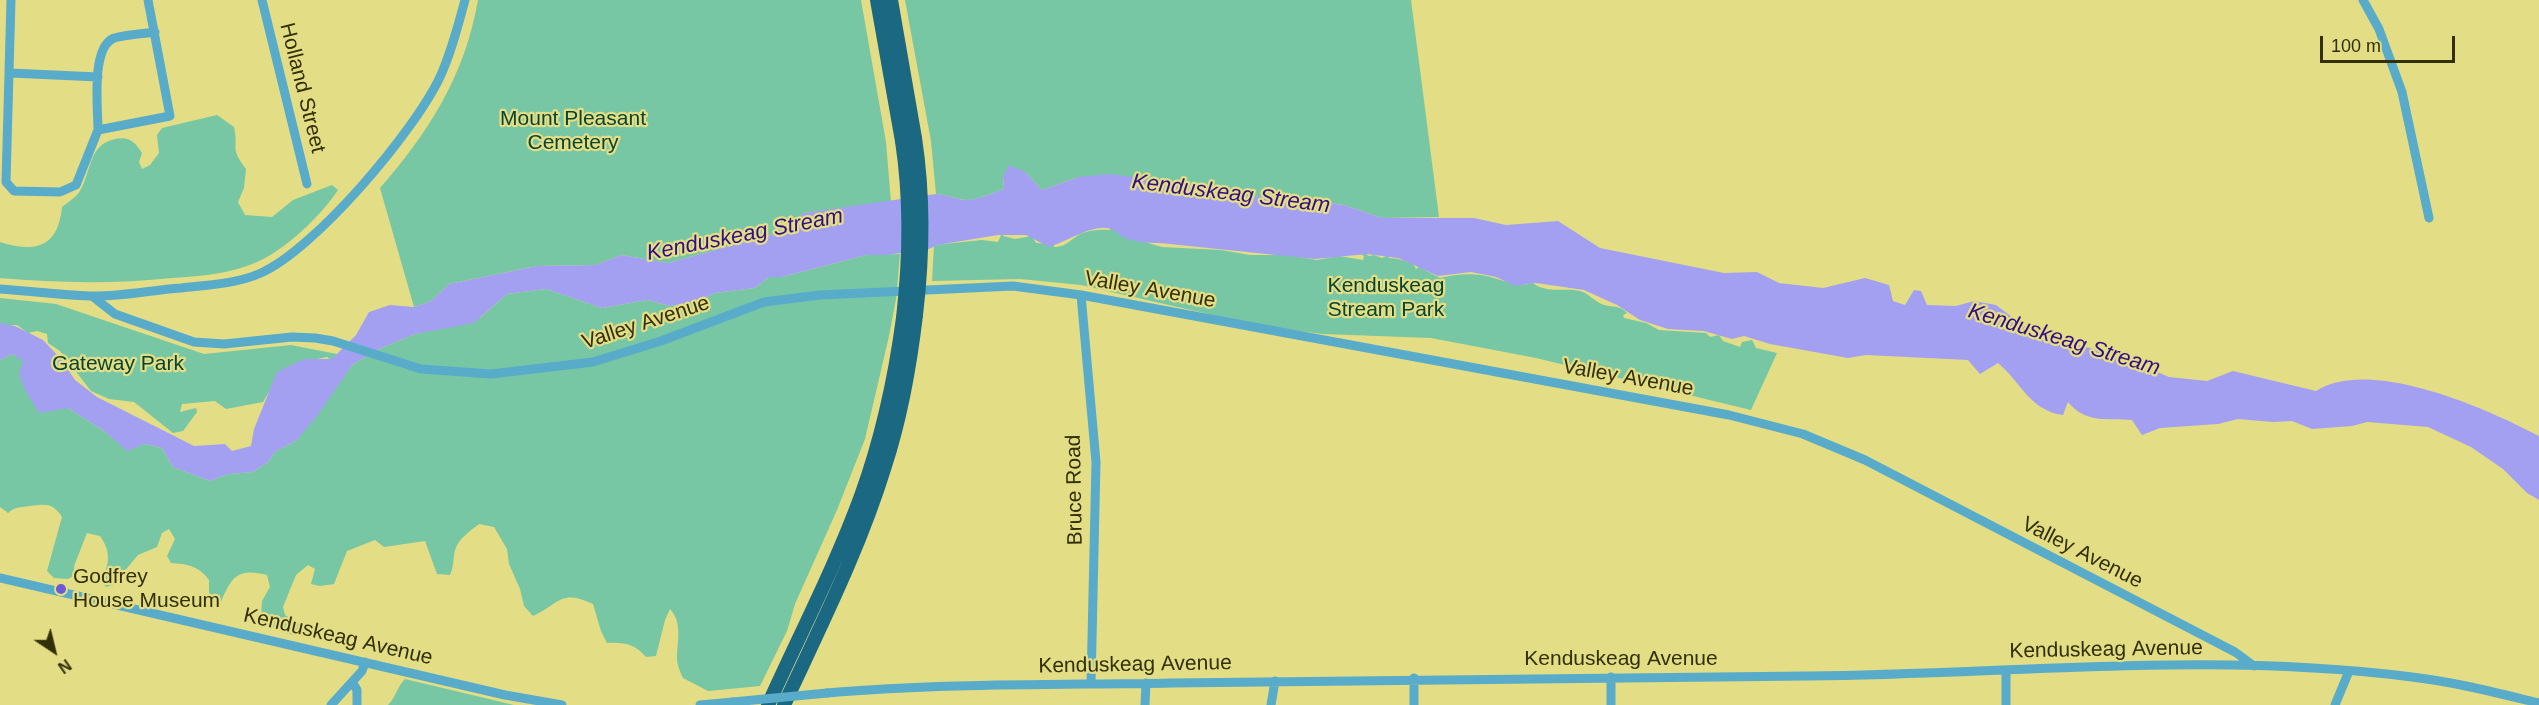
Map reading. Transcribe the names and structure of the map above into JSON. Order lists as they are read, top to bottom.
{
  "streets": {
    "street": [
      "Holland Street",
      "Valley Avenue",
      "Bruce Road",
      "Kenduskeag Avenue"
    ]
  },
  "crossings": [
    ["Valley Avenue", "Bruce Road"],
    ["Valley Avenue", "Kenduskeag Avenue"],
    ["Bruce Road", "Kenduskeag Avenue"]
  ],
  "water": ["Kenduskeag Stream"],
  "parks": ["Mount Pleasant Cemetery", "Kenduskeag Stream Park", "Gateway Park"],
  "places": ["Godfrey House Museum"],
  "scale_bar": "100 m",
  "north": "bottom right"
}
